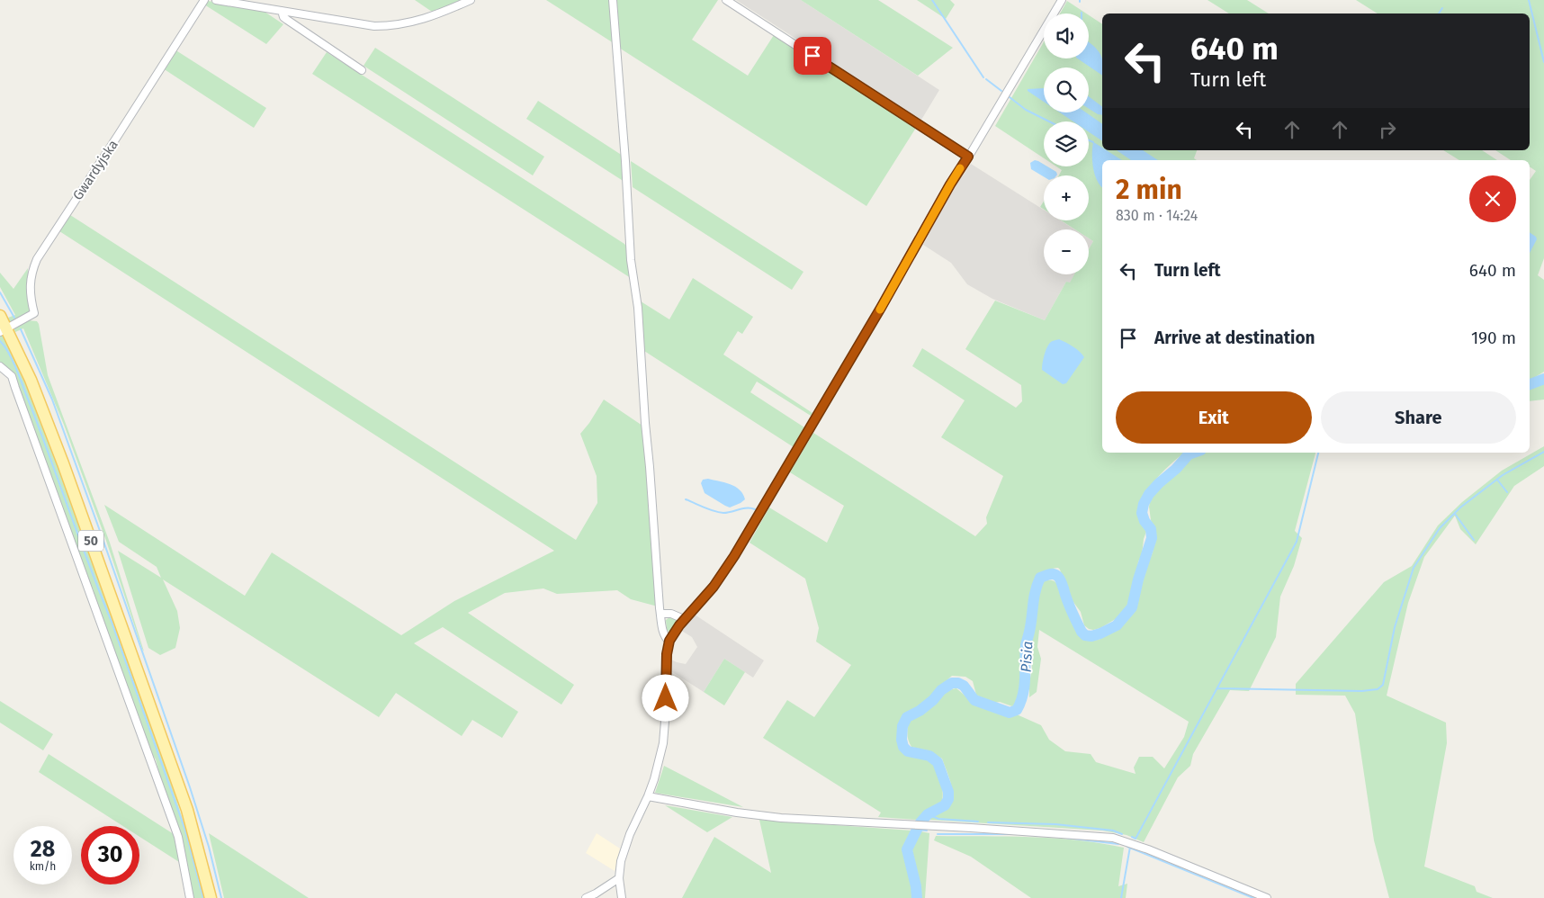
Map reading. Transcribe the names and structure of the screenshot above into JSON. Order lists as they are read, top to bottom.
{
  "streets": {
    "main road": ["50"],
    "street": ["Gwardyjska"]
  },
  "crossings": [
    ["Gwardyjska", "50"]
  ],
  "water": ["Pisia"],
  "page": {
    "map_buttons": ["+", "−"],
    "turn": ["640 m", "Turn left"],
    "heading": ["2 min", "830 m · 14:24"],
    "list": [
      {
        "name": "Turn left",
        "value": "640 m"
      },
      {
        "name": "Arrive at destination",
        "value": "190 m"
      }
    ],
    "buttons": ["Exit", "Share"],
    "speed": "28 km/h",
    "limit": "30"
  }
}
